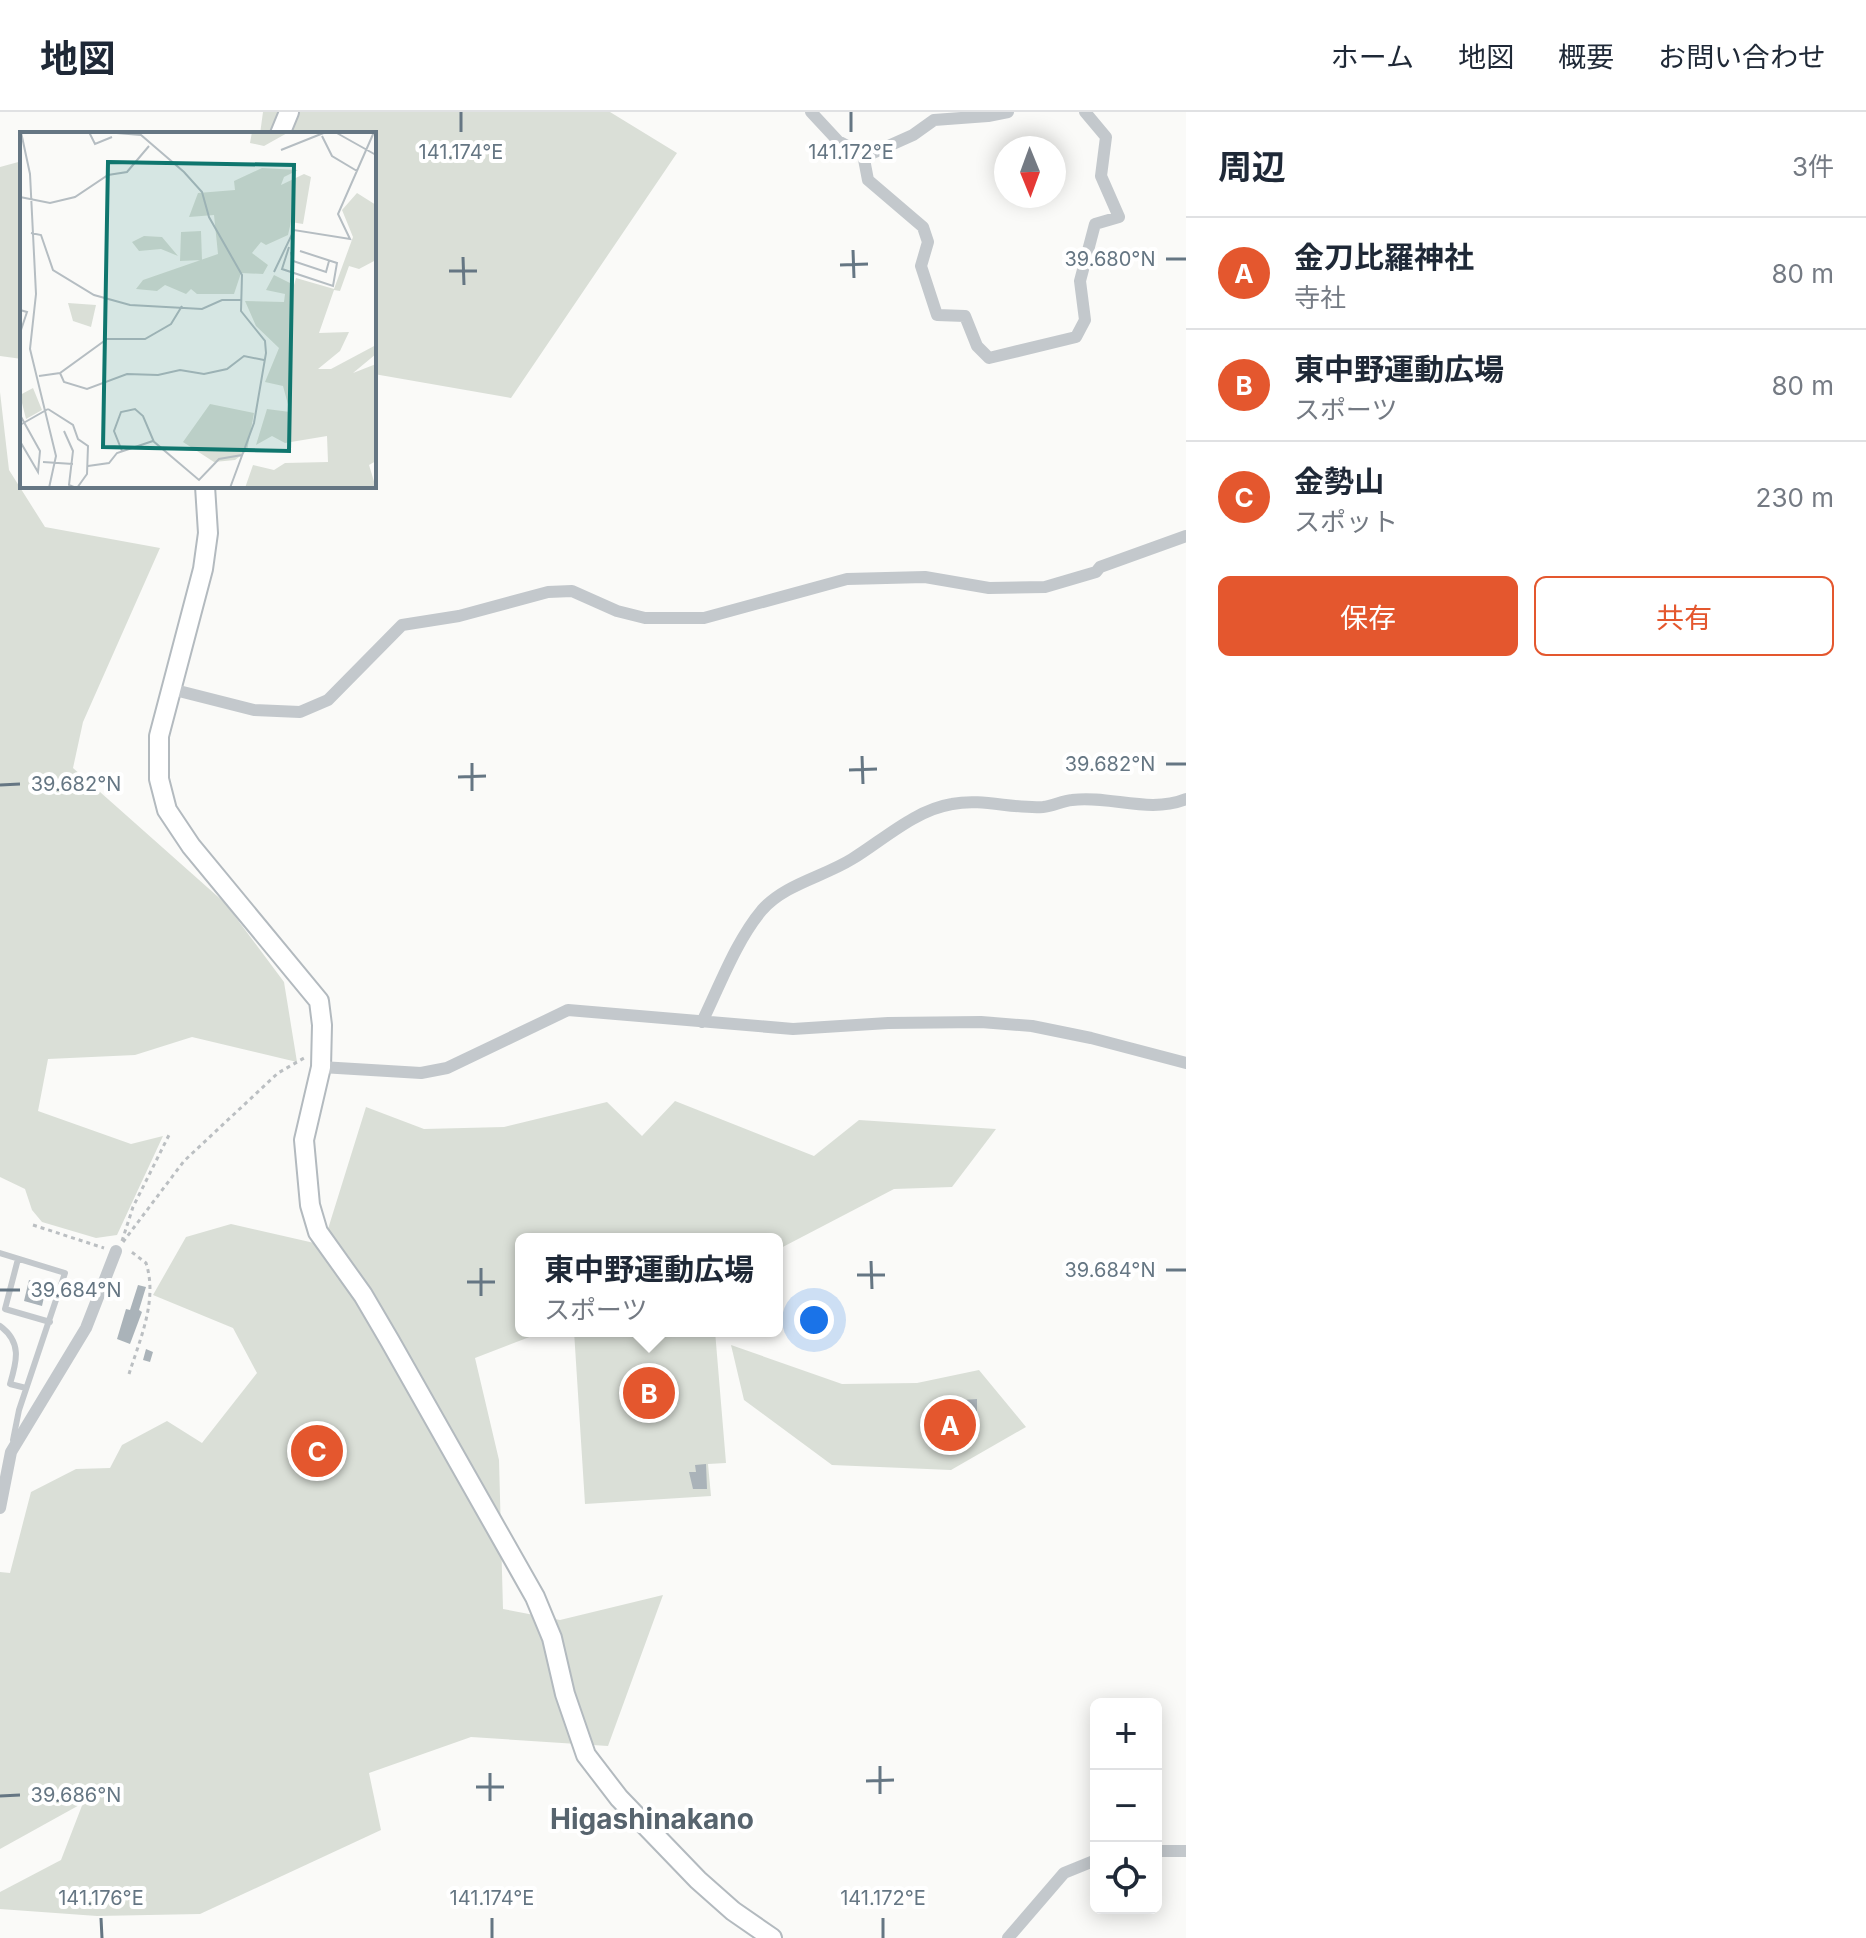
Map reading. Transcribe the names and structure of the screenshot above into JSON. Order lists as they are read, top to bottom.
{
  "districts": ["Higashinakano"],
  "north": "bottom",
  "page": {
    "header": "地図",
    "nav": [
      "ホーム",
      "地図",
      "概要",
      "お問い合わせ"
    ],
    "heading": ["周辺", "3件"],
    "list": [
      {
        "mark": "A",
        "name": "金刀比羅神社",
        "note": "寺社",
        "value": "80 m"
      },
      {
        "mark": "B",
        "name": "東中野運動広場",
        "note": "スポーツ",
        "value": "80 m"
      },
      {
        "mark": "C",
        "name": "金勢山",
        "note": "スポット",
        "value": "230 m"
      }
    ],
    "buttons": ["保存", "共有"],
    "popup": ["東中野運動広場", "スポーツ"],
    "pins": ["B", "A", "C"],
    "map_buttons": ["+", "−"]
  },
  "coordinates": [
    "141.174°E",
    "141.172°E",
    "39.680°N",
    "39.682°N",
    "39.684°N",
    "39.686°N",
    "141.176°E"
  ]
}
